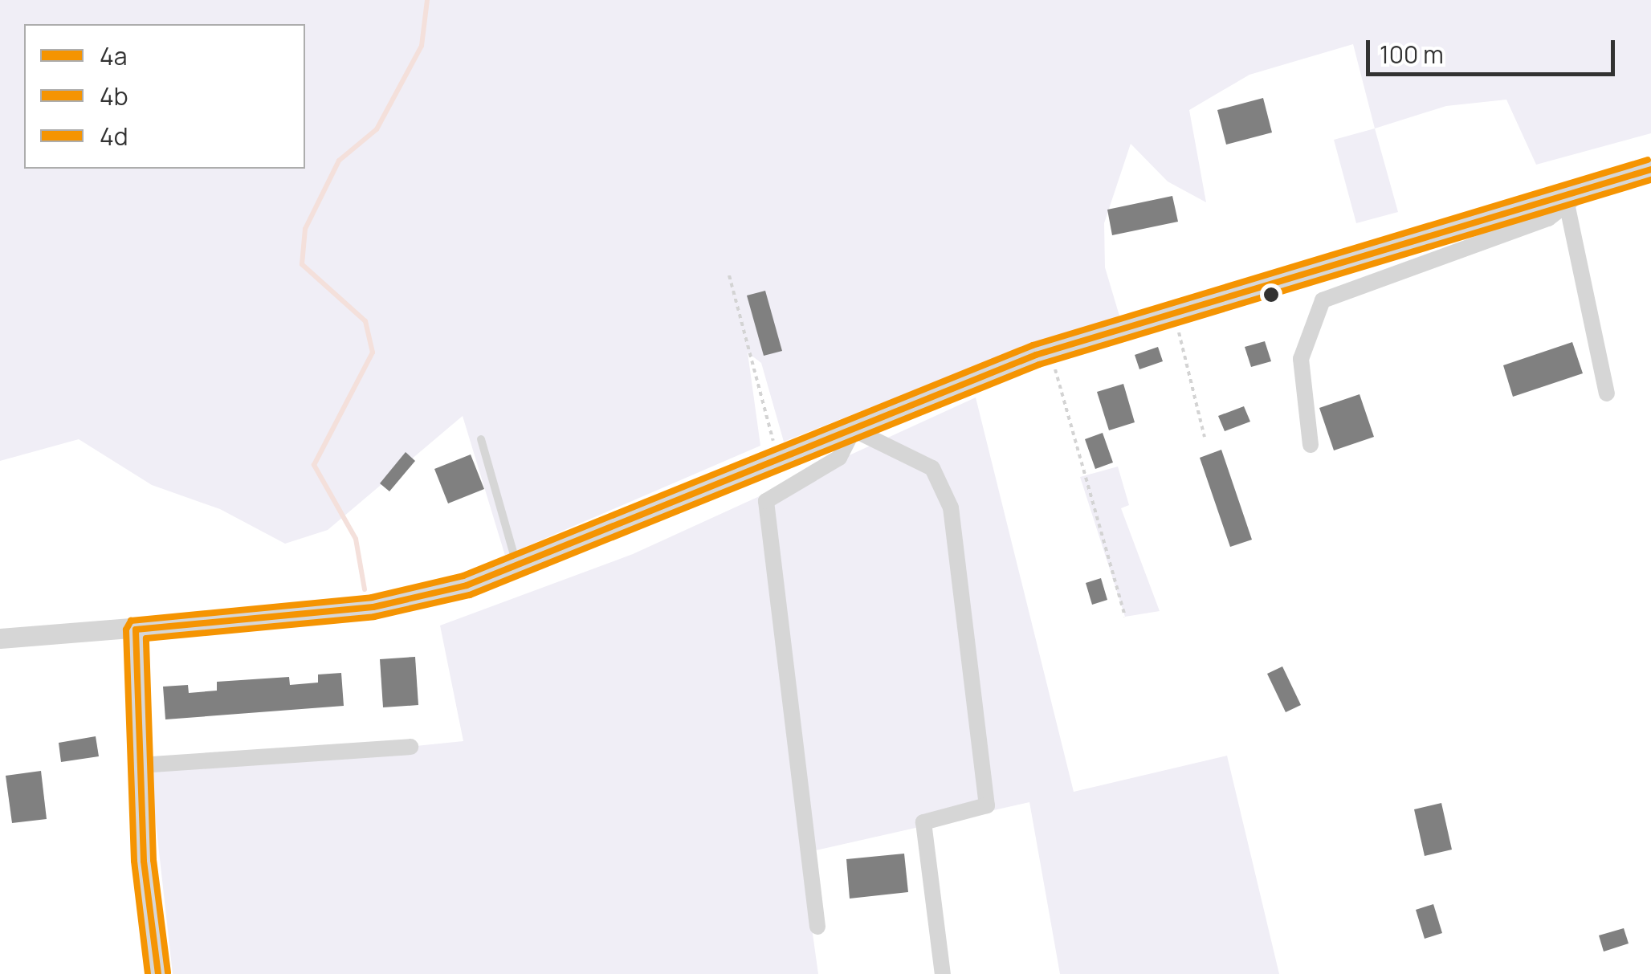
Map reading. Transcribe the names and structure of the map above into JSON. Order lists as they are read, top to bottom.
{
  "lines": ["transit line 4d", "transit line 4a", "transit line 4b"],
  "legend": ["4a", "4b", "4d"],
  "scale_bar": "100 m"
}
